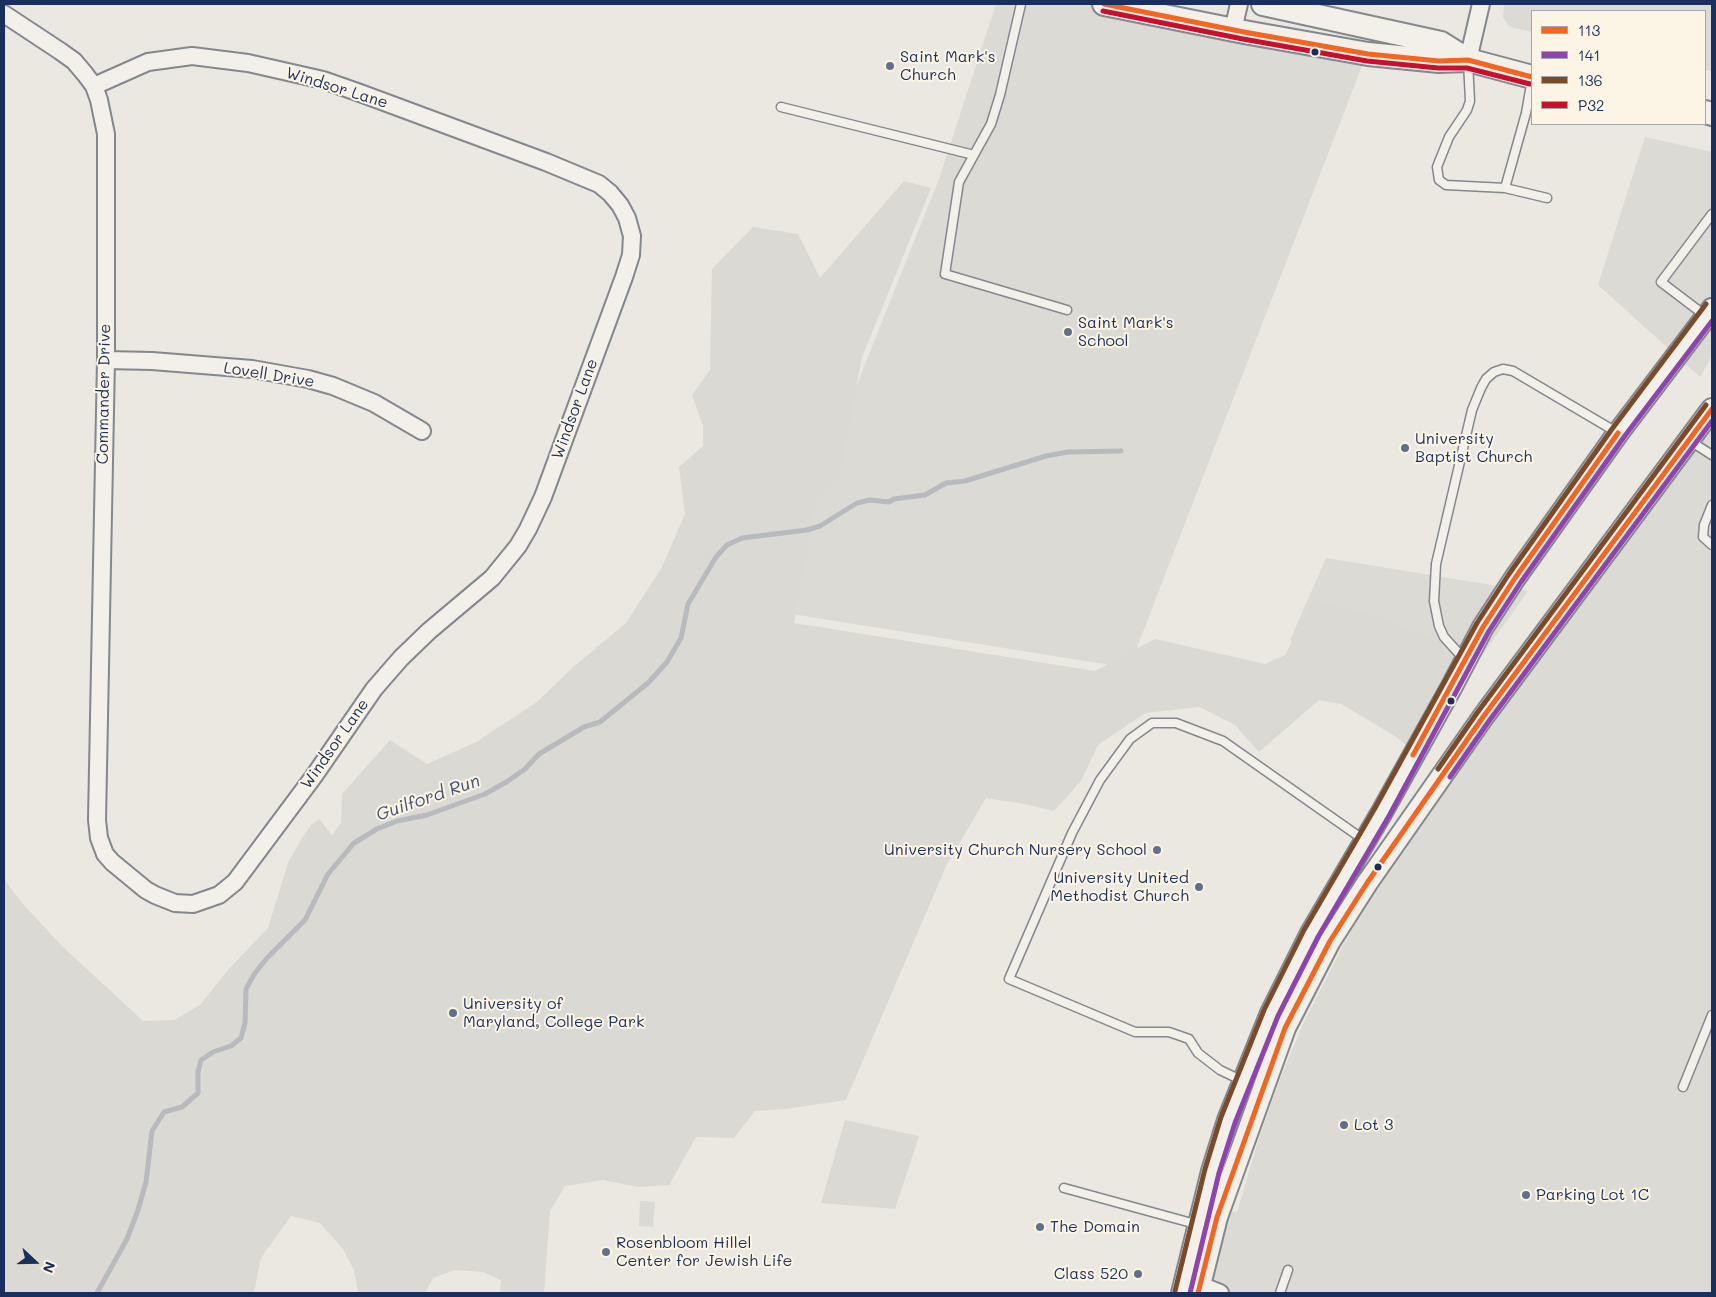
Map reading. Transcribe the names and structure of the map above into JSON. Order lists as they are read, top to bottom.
{
  "streets": {
    "street": ["Windsor Lane", "Lovell Drive", "Commander Drive"]
  },
  "crossings": [
    ["Windsor Lane", "Commander Drive"],
    ["Lovell Drive", "Commander Drive"]
  ],
  "water": ["Guilford Run"],
  "places": [
    "Saint Mark's Church",
    "Saint Mark's School",
    "University Baptist Church",
    "University Church Nursery School",
    "University United Methodist Church",
    "University of Maryland, College Park",
    "Lot 3",
    "Parking Lot 1C",
    "The Domain",
    "Rosenbloom Hillel Center for Jewish Life",
    "Class 520"
  ],
  "lines": [
    "transit line 113",
    "transit line P32",
    "transit line 136",
    "transit line 141"
  ],
  "legend": [
    "113",
    "141",
    "136",
    "P32"
  ],
  "north": "right"
}
